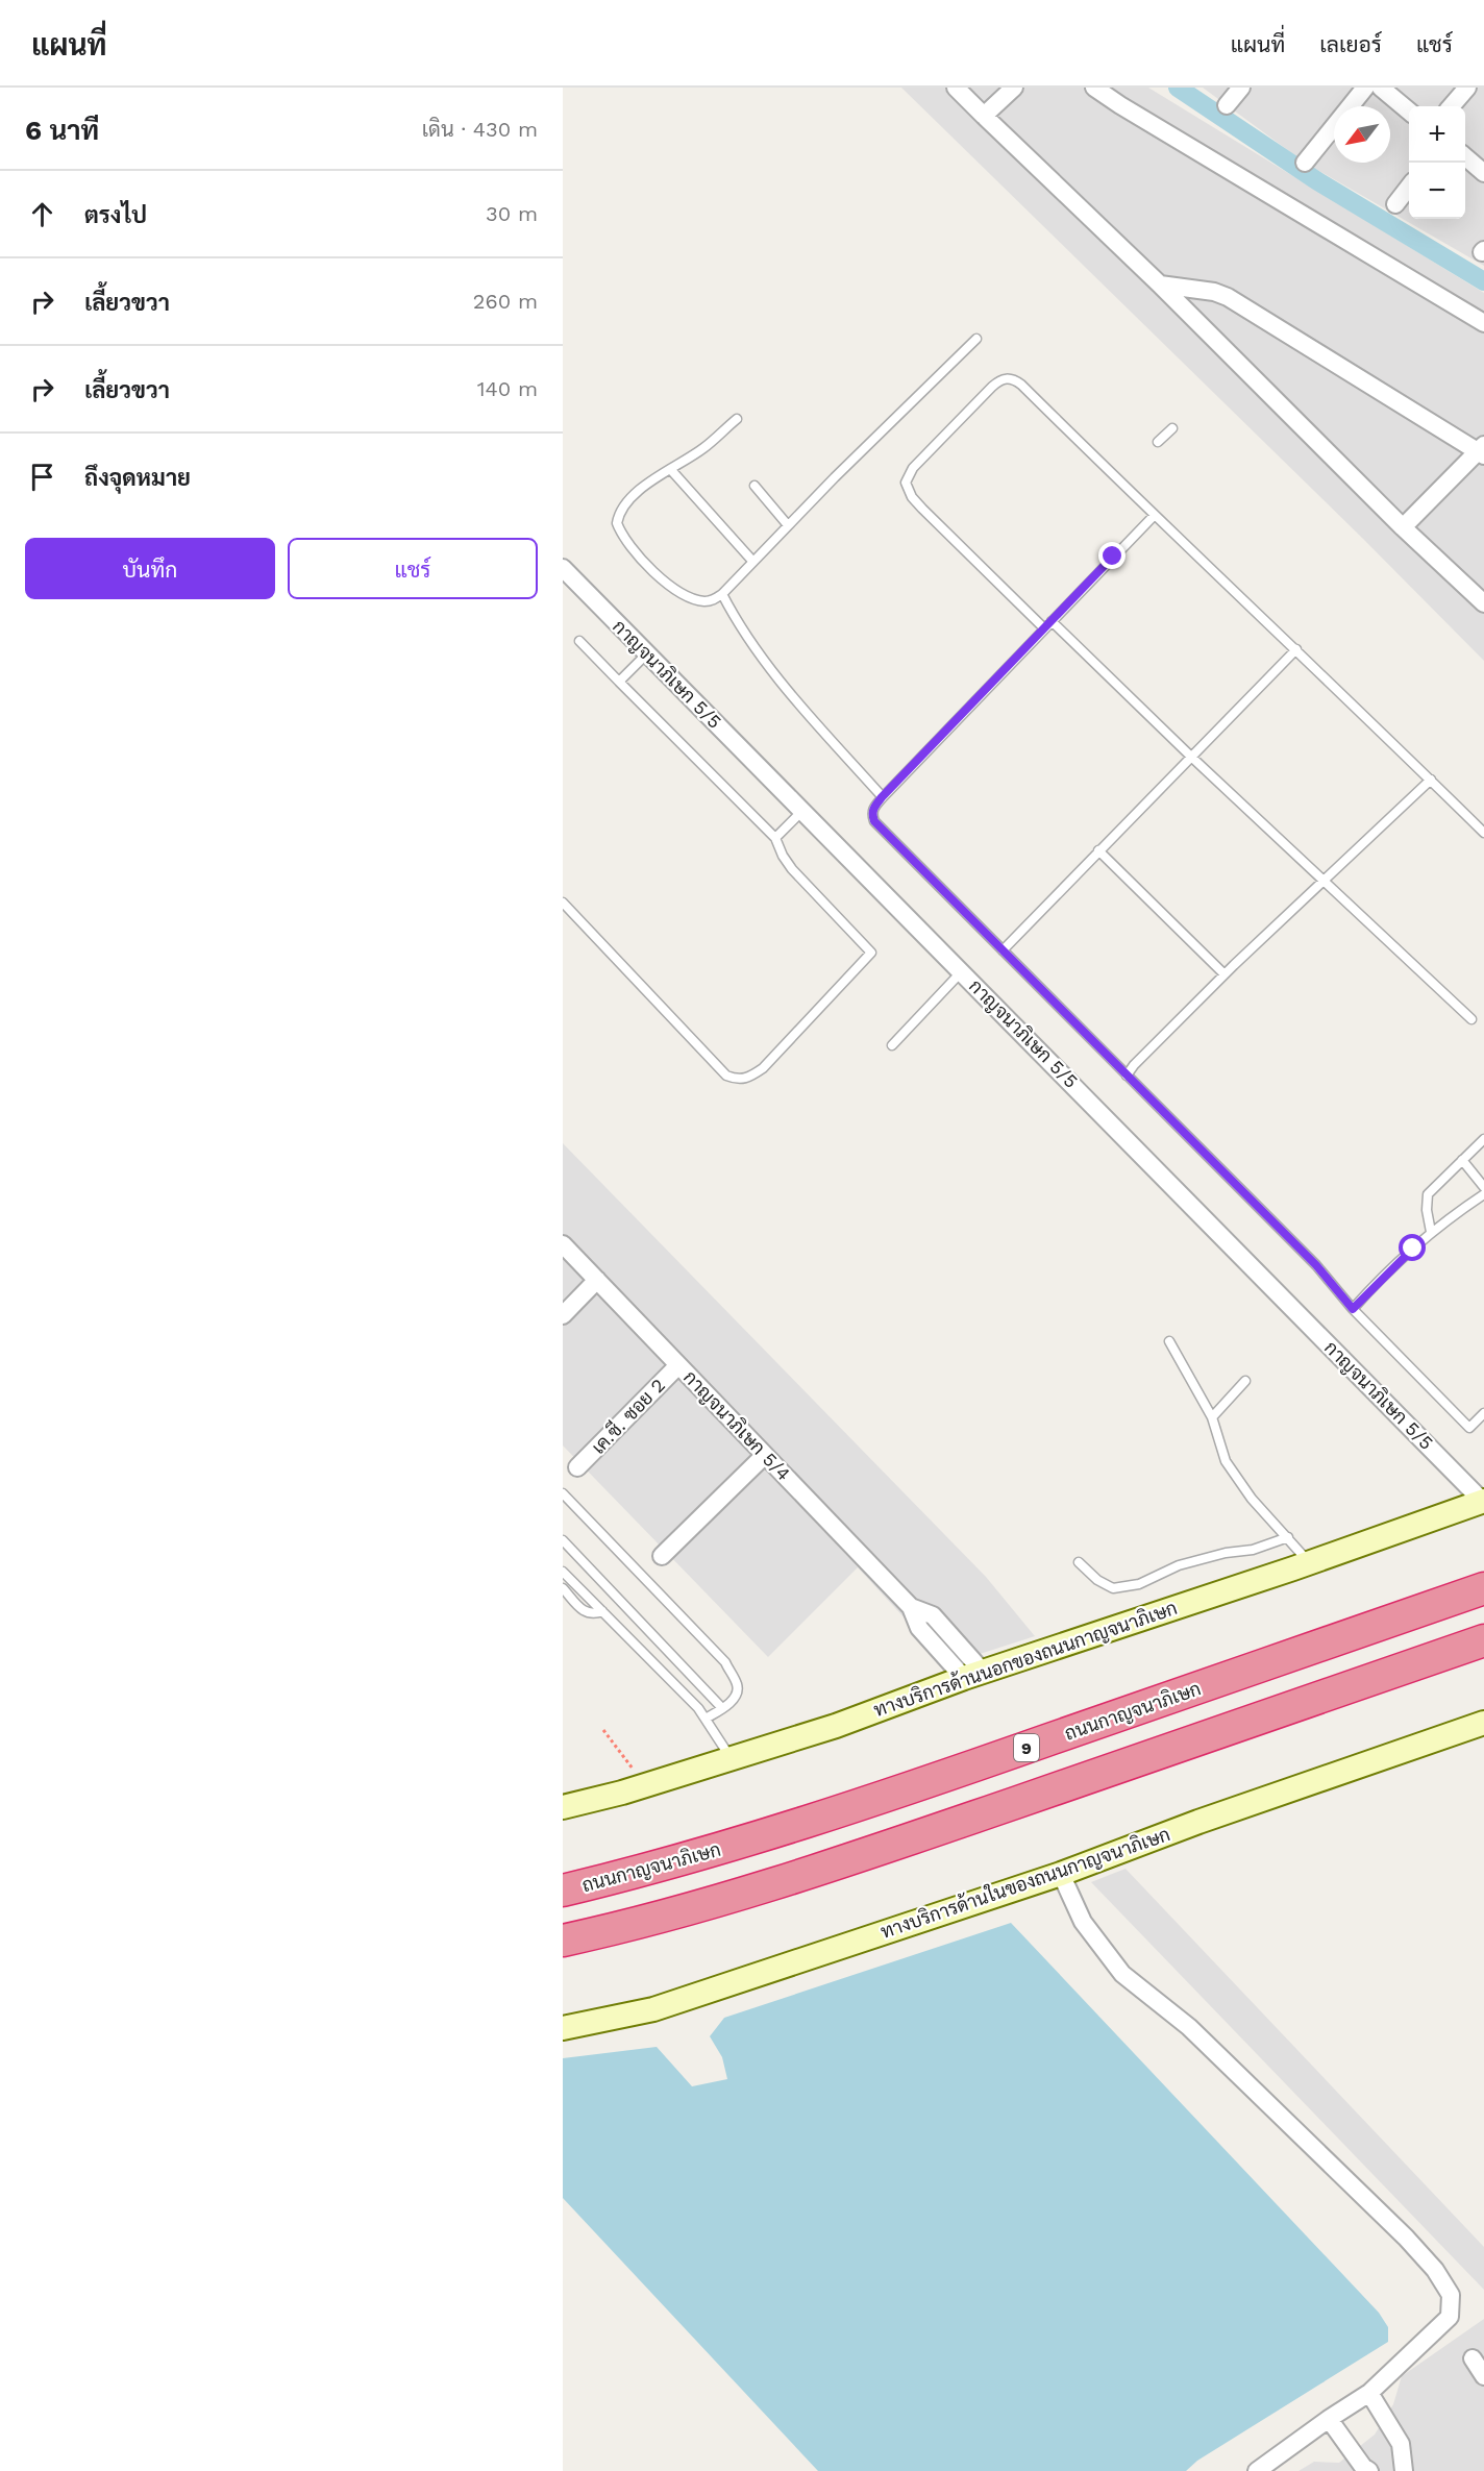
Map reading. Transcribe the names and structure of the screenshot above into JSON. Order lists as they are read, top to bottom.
{
  "streets": {
    "highway": ["ถนนกาญจนาภิเษก", "9"],
    "main road": ["ทางบริการด้านนอกของถนนกาญจนาภิเษก", "ทางบริการด้านในของถนนกาญจนาภิเษก"],
    "street": ["กาญจนาภิเษก 5/5", "เค.ซี. ซอย 2", "กาญจนาภิเษก 5/4"]
  },
  "crossings": [
    ["กาญจนาภิเษก 5/5", "ทางบริการด้านนอกของถนนกาญจนาภิเษก"],
    ["เค.ซี. ซอย 2", "กาญจนาภิเษก 5/4"],
    ["กาญจนาภิเษก 5/4", "ทางบริการด้านนอกของถนนกาญจนาภิเษก"]
  ],
  "north": "bottom left",
  "page": {
    "header": "แผนที่",
    "nav": ["แผนที่", "เลเยอร์", "แชร์"],
    "heading": ["6 นาที", "เดิน · 430 m"],
    "map_buttons": ["+", "−"],
    "list": [
      ["ตรงไป", "30 m"],
      ["เลี้ยวขวา", "260 m"],
      ["เลี้ยวขวา", "140 m"],
      "ถึงจุดหมาย"
    ],
    "buttons": ["บันทึก", "แชร์"]
  }
}
